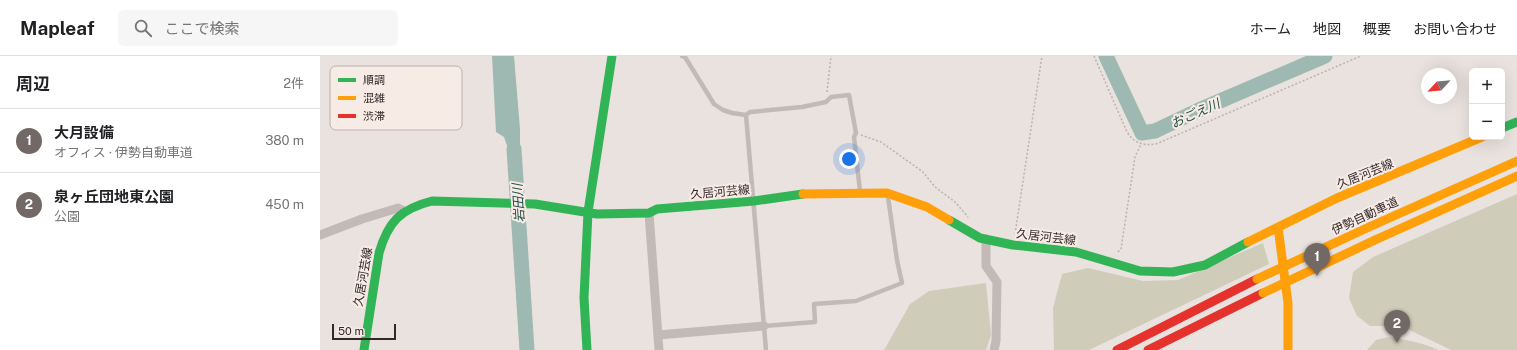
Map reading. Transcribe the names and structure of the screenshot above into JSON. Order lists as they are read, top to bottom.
{
  "streets": {
    "main road": ["久居河芸線", "伊勢自動車道"]
  },
  "water": ["おごえ川", "岩田川"],
  "legend": ["順調", "混雑", "渋滞"],
  "scale_bar": "50 m",
  "north": "bottom left",
  "page": {
    "header": "Mapleaf",
    "search": "ここで検索",
    "nav": [
      "ホーム",
      "地図",
      "概要",
      "お問い合わせ"
    ],
    "heading": ["周辺", "2件"],
    "map_buttons": ["+", "−"],
    "list": [
      {
        "mark": "1",
        "name": "大月設備",
        "note": "オフィス · 伊勢自動車道",
        "value": "380 m"
      },
      {
        "mark": "2",
        "name": "泉ヶ丘団地東公園",
        "note": "公園",
        "value": "450 m"
      }
    ],
    "pins": ["1", "2"],
    "scale": "50 m"
  }
}
